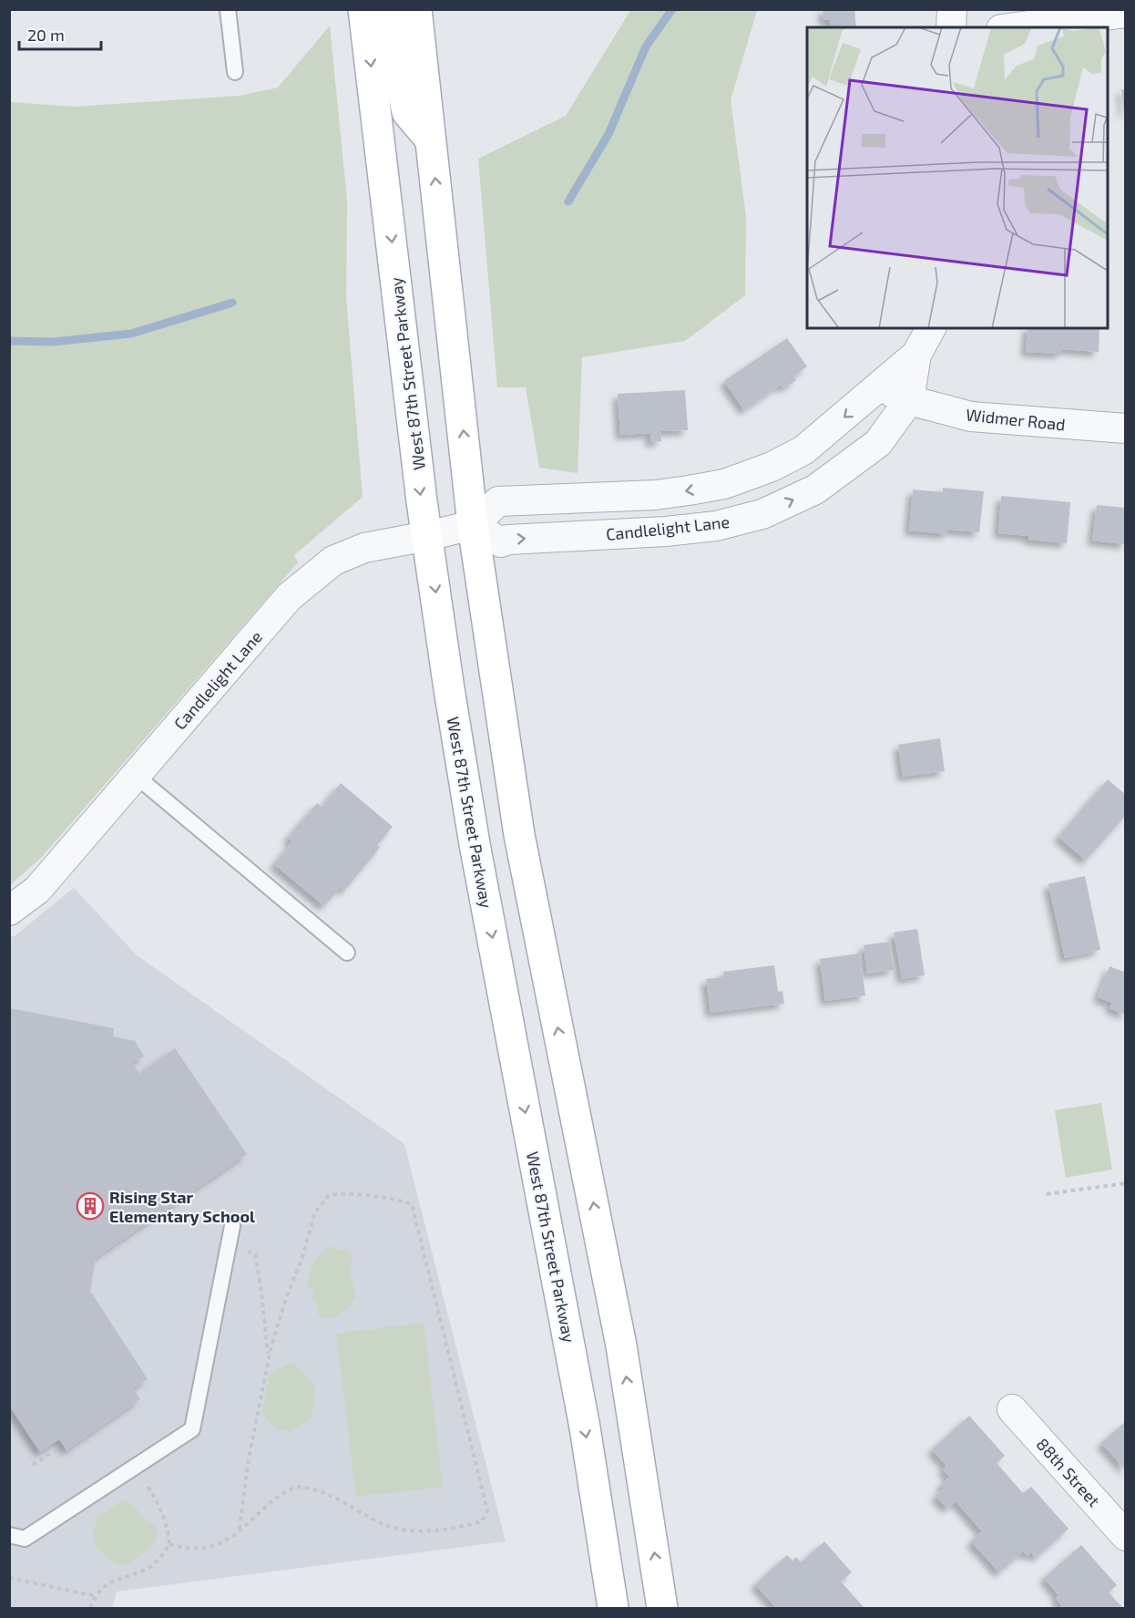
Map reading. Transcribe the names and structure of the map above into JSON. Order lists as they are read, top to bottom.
{
  "streets": {
    "main road": ["West 87th Street Parkway"],
    "street": ["Widmer Road", "Candlelight Lane", "88th Street"]
  },
  "crossings": [
    ["West 87th Street Parkway", "Candlelight Lane"],
    ["Widmer Road", "Candlelight Lane"]
  ],
  "places": {
    "building": ["Rising Star Elementary School"]
  },
  "scale_bar": "20 m"
}
